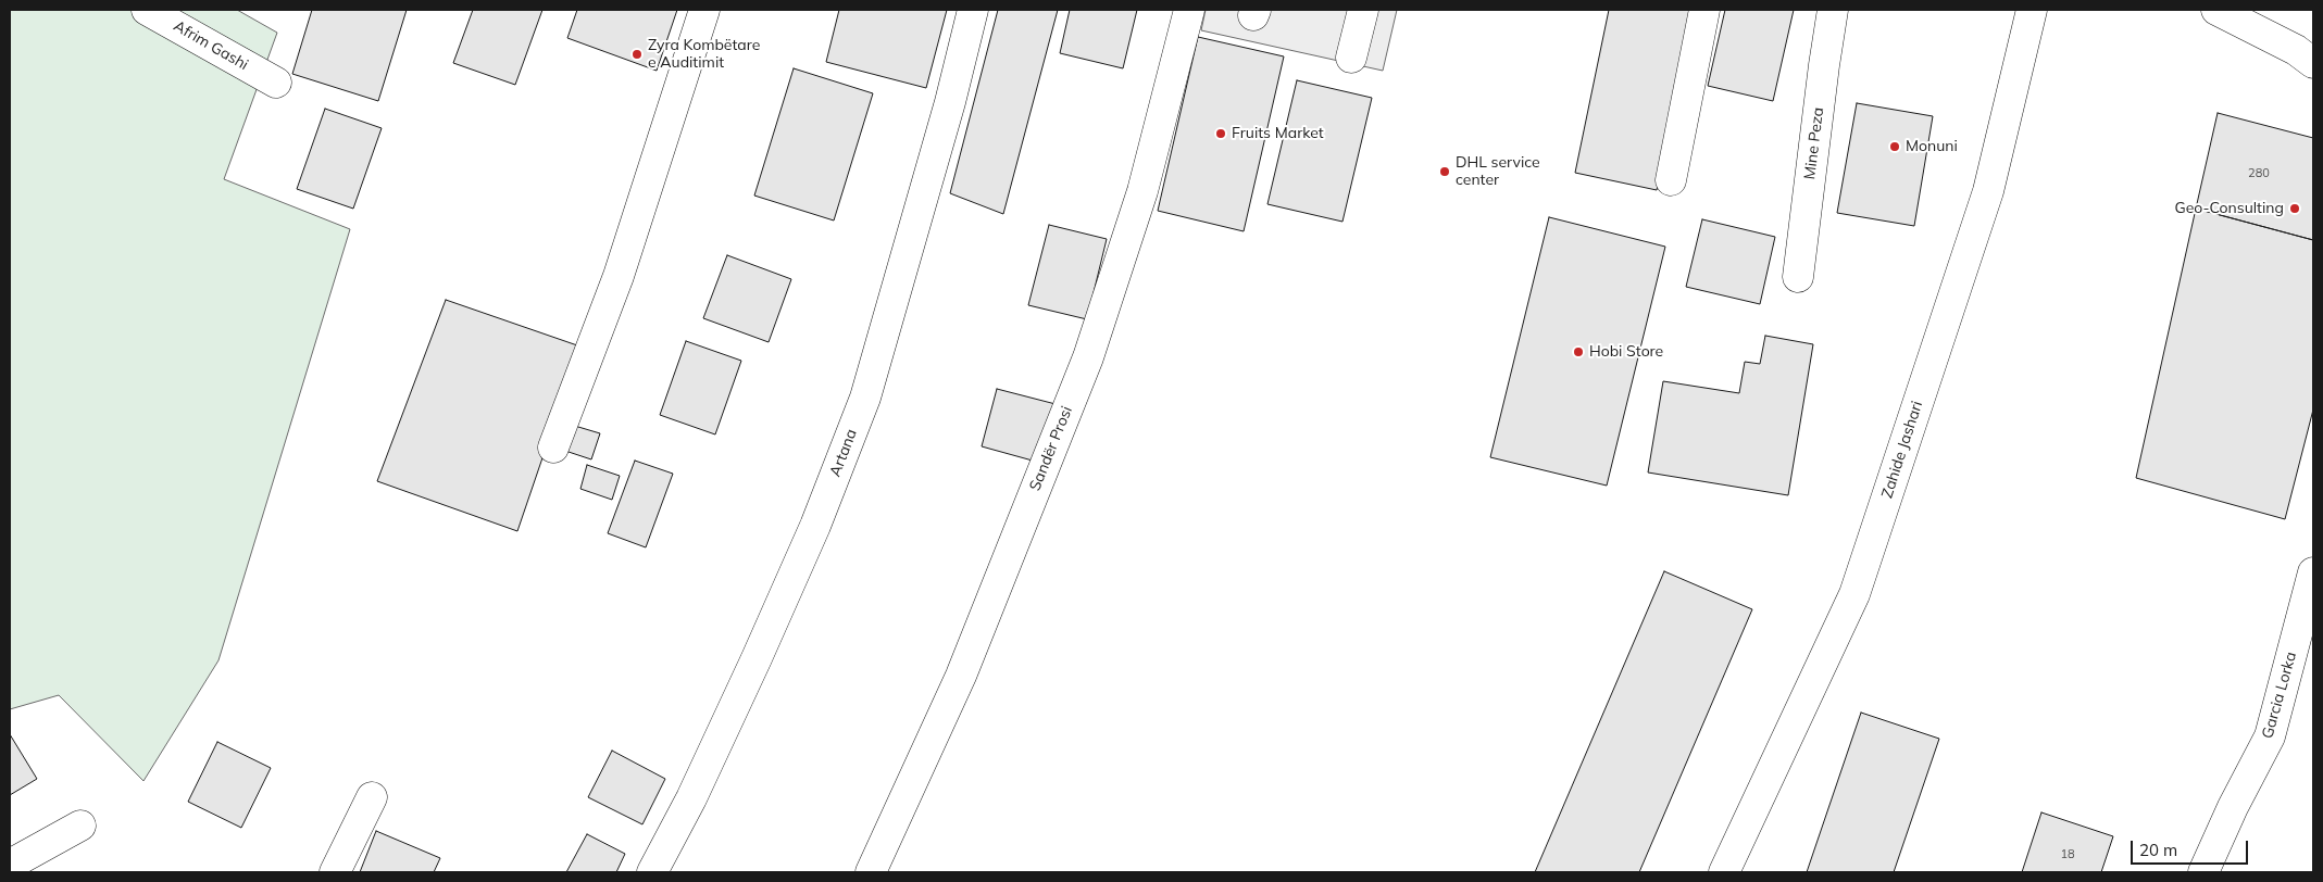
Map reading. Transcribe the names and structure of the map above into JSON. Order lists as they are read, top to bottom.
{
  "streets": {
    "street": [
      "Afrim Gashi",
      "Mine Peza",
      "Sandër Prosi",
      "Zahide Jashari",
      "Artana",
      "Garcia Lorka"
    ]
  },
  "places": [
    "Zyra Kombëtare e Auditimit",
    "Fruits Market",
    "Monuni",
    "DHL service center",
    "Geo-Consulting",
    "Hobi Store"
  ],
  "house_numbers": ["280", "18"],
  "scale_bar": "20 m"
}
